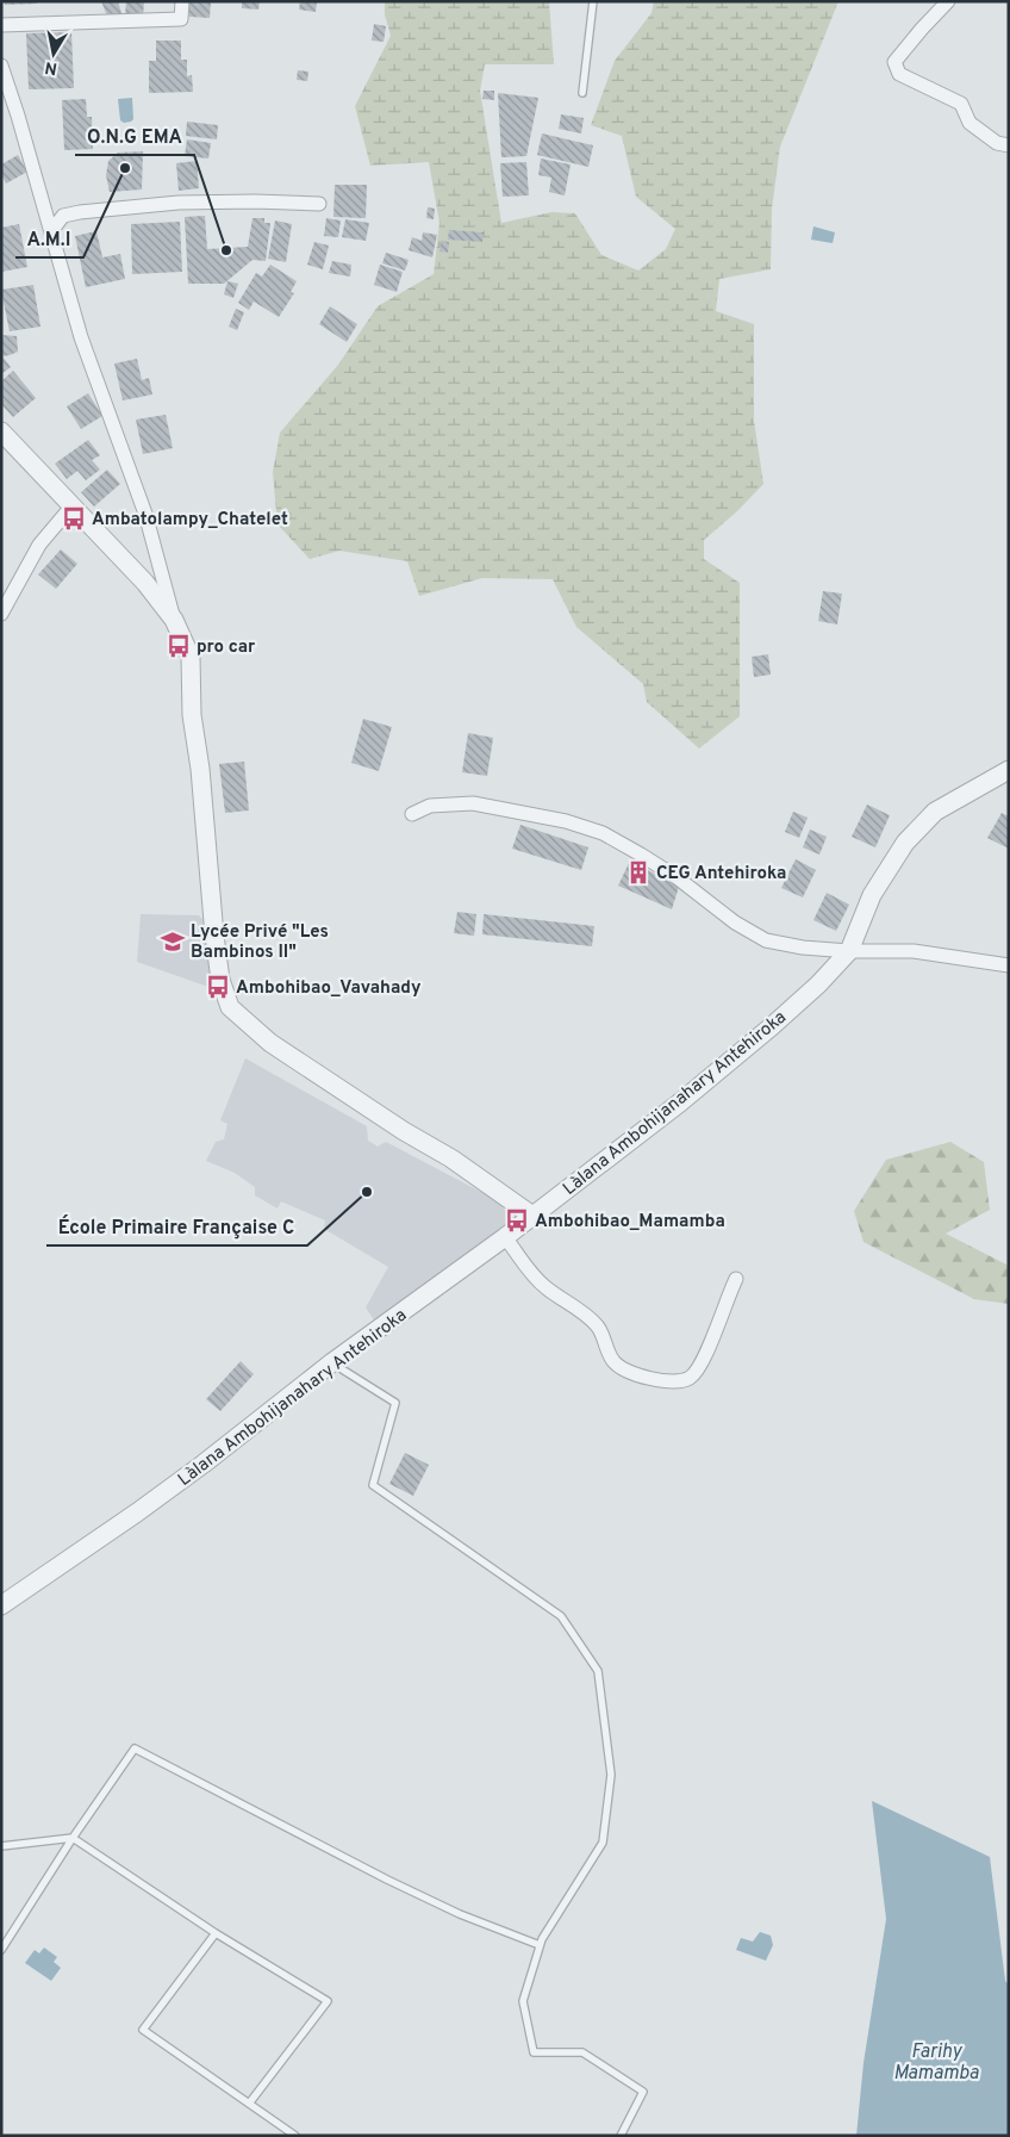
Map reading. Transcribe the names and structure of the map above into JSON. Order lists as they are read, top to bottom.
{
  "streets": {
    "street": ["Làlana Ambohijanahary Antehiroka"]
  },
  "water": ["Farihy Mamamba"],
  "places": {
    "other": ["A.M.I", "O.N.G EMA", "École Primaire Française C"],
    "bus stop": [
      "Ambatolampy_Chatelet",
      "pro car",
      "Ambohibao_Vavahady",
      "Ambohibao_Mamamba"
    ],
    "building": ["CEG Antehiroka"],
    "school or university": ["Lycée Privé \"Les Bambinos II\""]
  },
  "north": "bottom"
}
